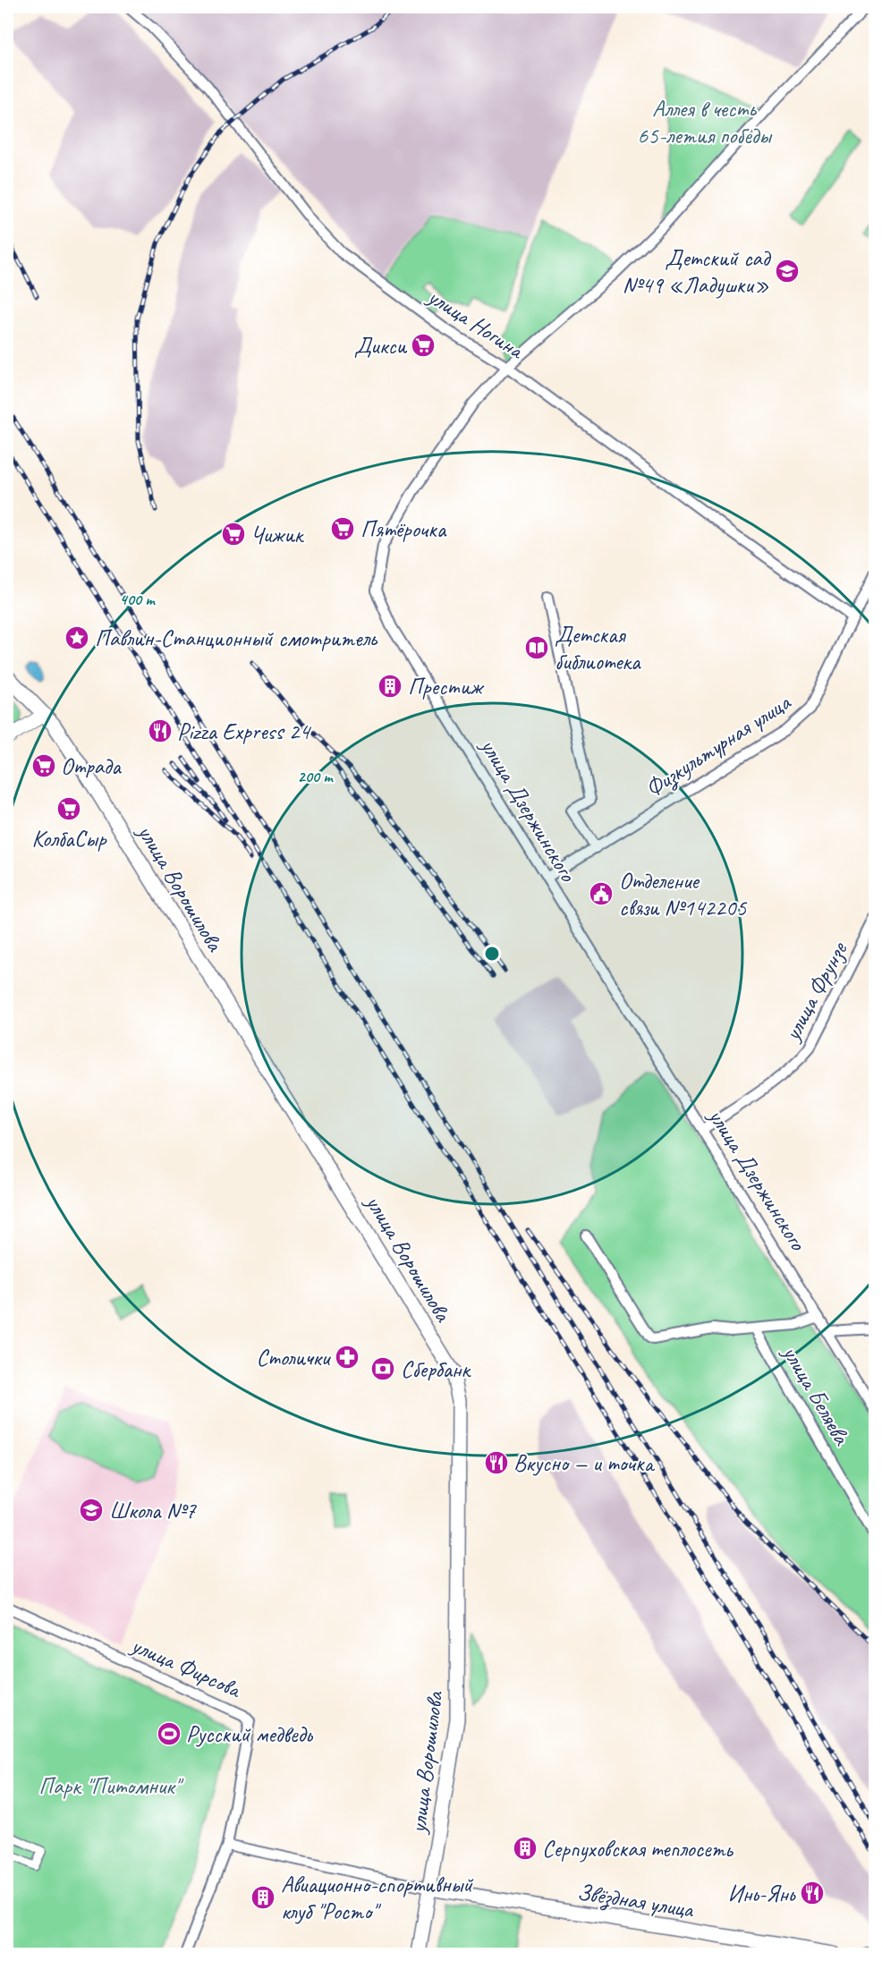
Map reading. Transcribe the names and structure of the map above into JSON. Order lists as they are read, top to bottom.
{
  "streets": {
    "main road": ["улица Ворошилова", "Звёздная улица"],
    "street": [
      "улица Ногина",
      "Физкультурная улица",
      "улица Дзержинского",
      "улица Фрунзе",
      "улица Беляева",
      "улица Фирсова"
    ]
  },
  "crossings": [
    ["улица Ногина", "Физкультурная улица"],
    ["улица Ногина", "улица Дзержинского"],
    ["Физкультурная улица", "улица Дзержинского"],
    ["улица Дзержинского", "улица Фрунзе"],
    ["улица Ворошилова", "Звёздная улица"]
  ],
  "parks": ["Аллея в честь 65-летия победы", "Парк \"Питомник\""],
  "places": {
    "school or university": ["Детский сад №49 «Ладушки»", "Школа №7"],
    "supermarket": [
      "Дикси",
      "Пятёрочка",
      "Чижик",
      "Отрада",
      "КолбаСыр"
    ],
    "place": ["Павлин-Станционный смотритель"],
    "library": ["Детская библиотека"],
    "building": ["Престиж", "Серпуховская теплосеть", "Авиационно-спортивный клуб \"Росто\""],
    "restaurant": ["Pizza Express 24", "Вкусно — и точка", "Инь-Янь"],
    "public building": ["Отделение связи №142205"],
    "pharmacy": ["Столички"],
    "bank": ["Сбербанк"],
    "sports": ["Русский медведь"]
  },
  "rings": ["400 m", "200 m"]
}
